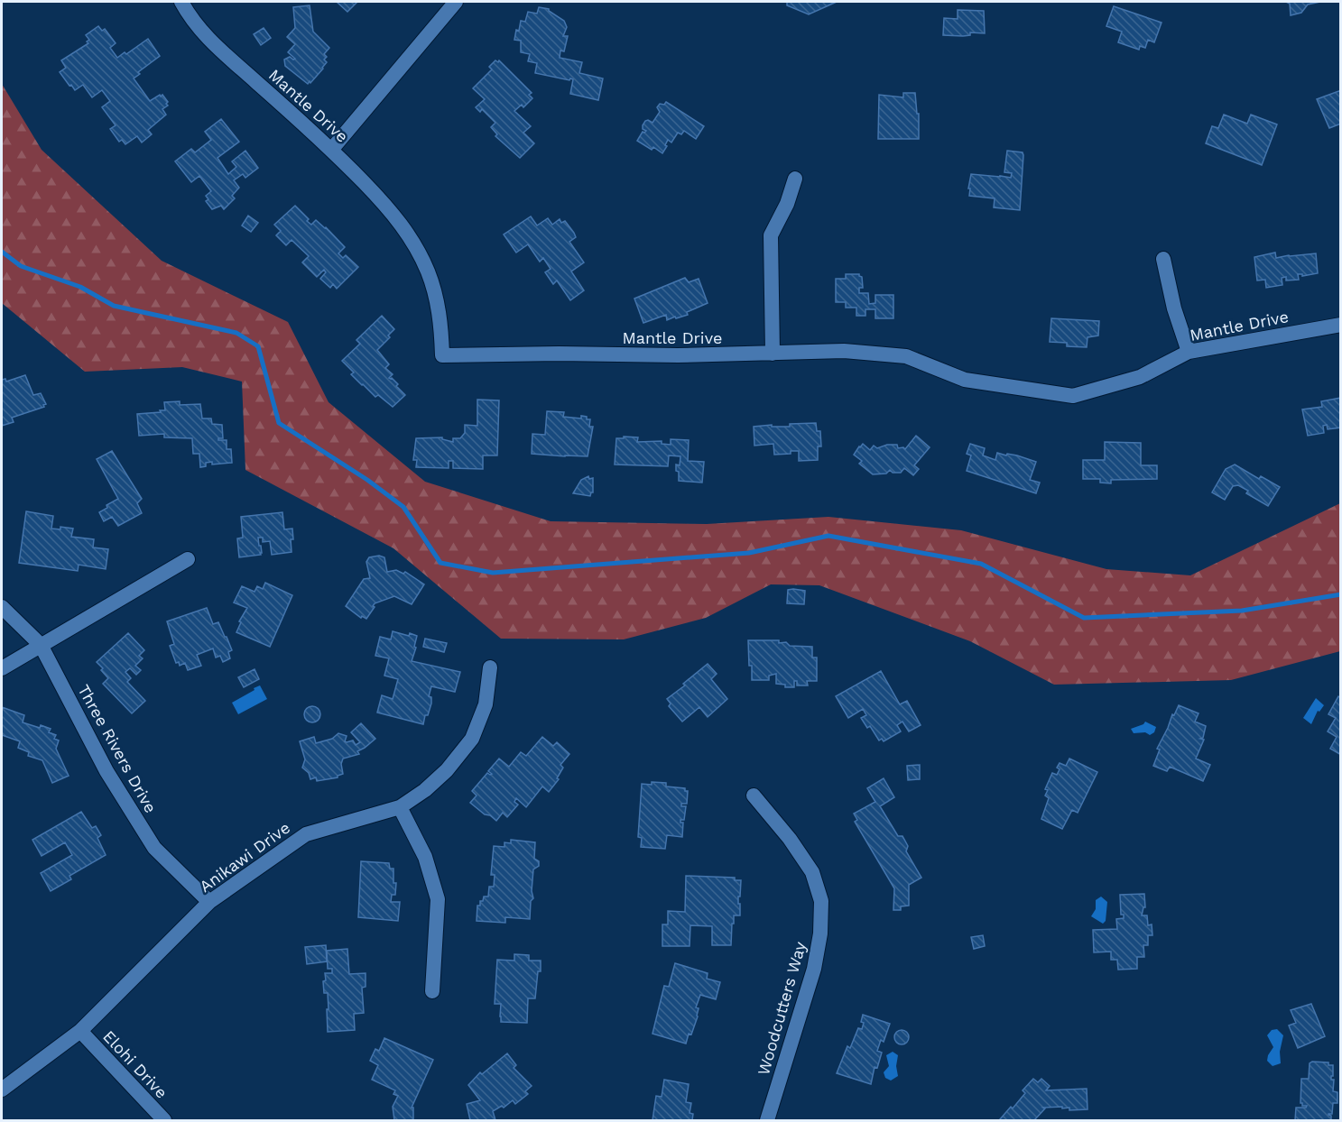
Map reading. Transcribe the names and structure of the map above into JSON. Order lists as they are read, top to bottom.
{
  "streets": {
    "street": [
      "Mantle Drive",
      "Three Rivers Drive",
      "Anikawi Drive",
      "Woodcutters Way",
      "Elohi Drive"
    ]
  },
  "crossings": [
    ["Three Rivers Drive", "Anikawi Drive"],
    ["Anikawi Drive", "Elohi Drive"]
  ]
}
